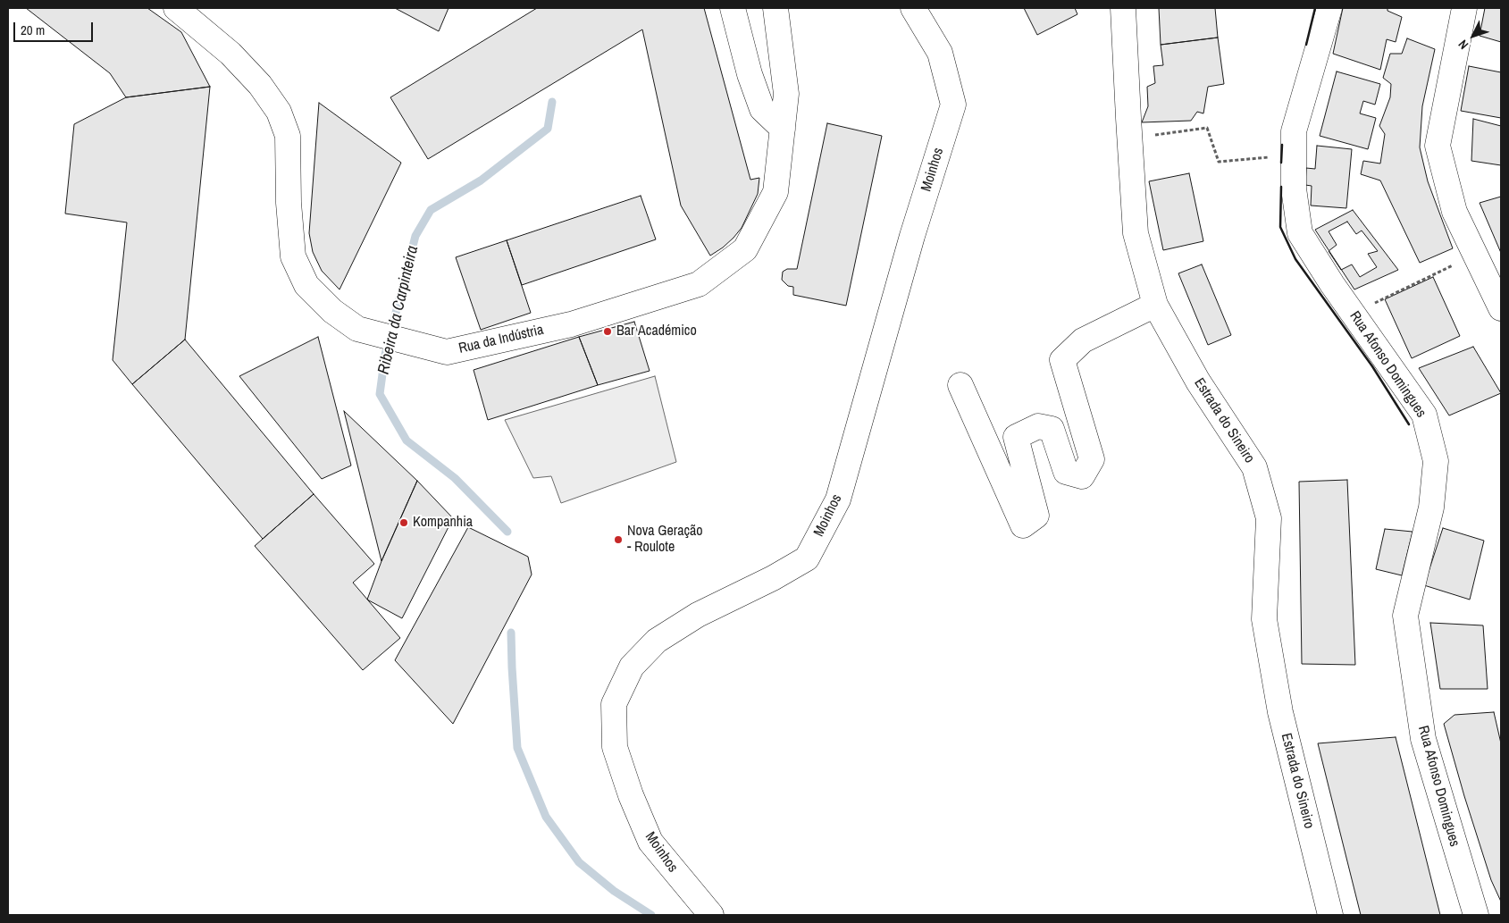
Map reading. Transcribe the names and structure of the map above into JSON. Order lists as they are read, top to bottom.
{
  "streets": {
    "street": [
      "Moinhos",
      "Rua da Indústria",
      "Rua Afonso Domingues",
      "Estrada do Sineiro"
    ]
  },
  "water": ["Ribeira da Carpinteira"],
  "places": ["Bar Académico", "Kompanhia", "Nova Geração - Roulote"],
  "scale_bar": "20 m",
  "north": "bottom left"
}
